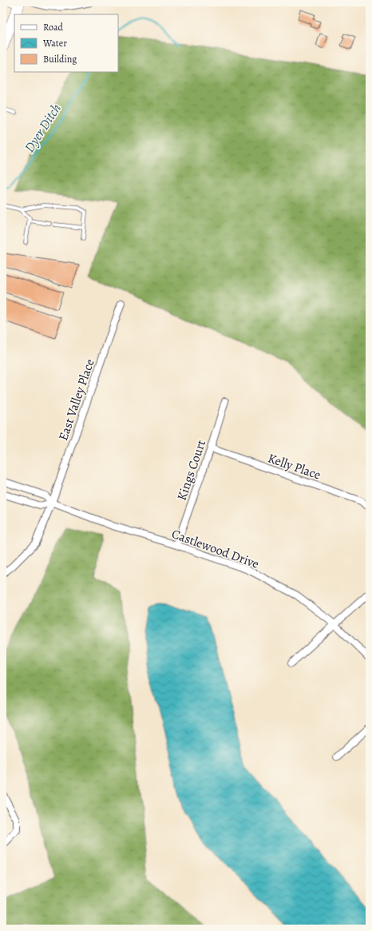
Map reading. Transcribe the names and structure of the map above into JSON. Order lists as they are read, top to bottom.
{
  "streets": {
    "street": [
      "East Valley Place",
      "Kelly Place",
      "Kings Court",
      "Castlewood Drive"
    ]
  },
  "crossings": [
    ["East Valley Place", "Castlewood Drive"],
    ["Kelly Place", "Kings Court"],
    ["Kings Court", "Castlewood Drive"]
  ],
  "water": ["Dyer Ditch"],
  "legend": ["Road", "Water", "Building"]
}
